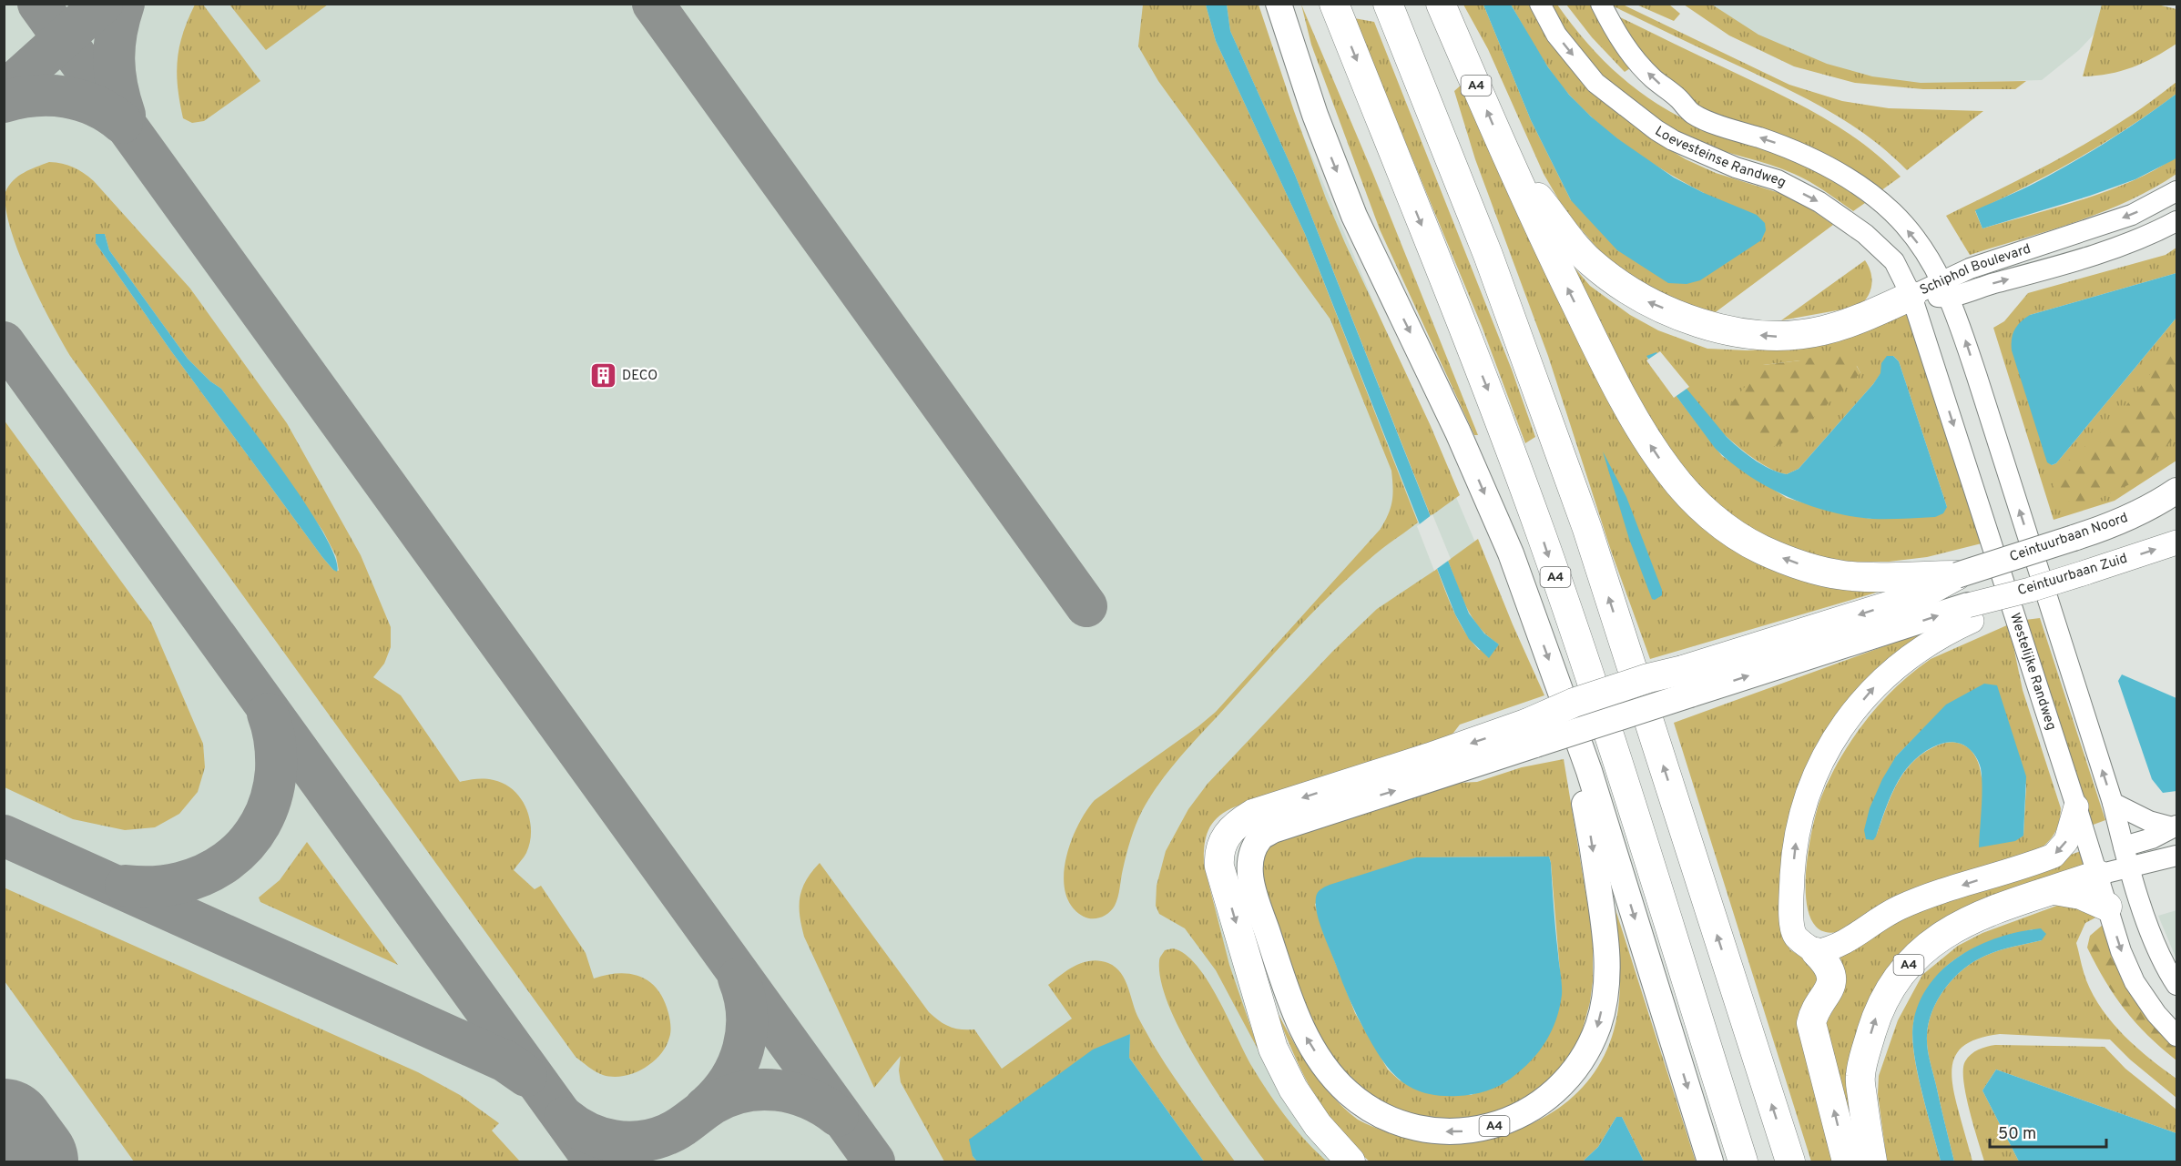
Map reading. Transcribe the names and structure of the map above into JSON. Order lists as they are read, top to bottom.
{
  "streets": {
    "highway": ["A4", "Ceintuurbaan Noord"],
    "main road": ["Ceintuurbaan Zuid"],
    "street": ["Loevesteinse Randweg", "Schiphol Boulevard", "Westelijke Randweg"]
  },
  "crossings": [
    ["A4", "Loevesteinse Randweg"],
    ["A4", "Schiphol Boulevard"],
    ["A4", "Ceintuurbaan Noord"],
    ["A4", "Ceintuurbaan Zuid"],
    ["A4", "Westelijke Randweg"],
    ["Loevesteinse Randweg", "Schiphol Boulevard"],
    ["Loevesteinse Randweg", "Westelijke Randweg"],
    ["Schiphol Boulevard", "Westelijke Randweg"]
  ],
  "one_way": ["Ceintuurbaan Zuid"],
  "places": {
    "building": ["DECO"]
  },
  "scale_bar": "50 m"
}
